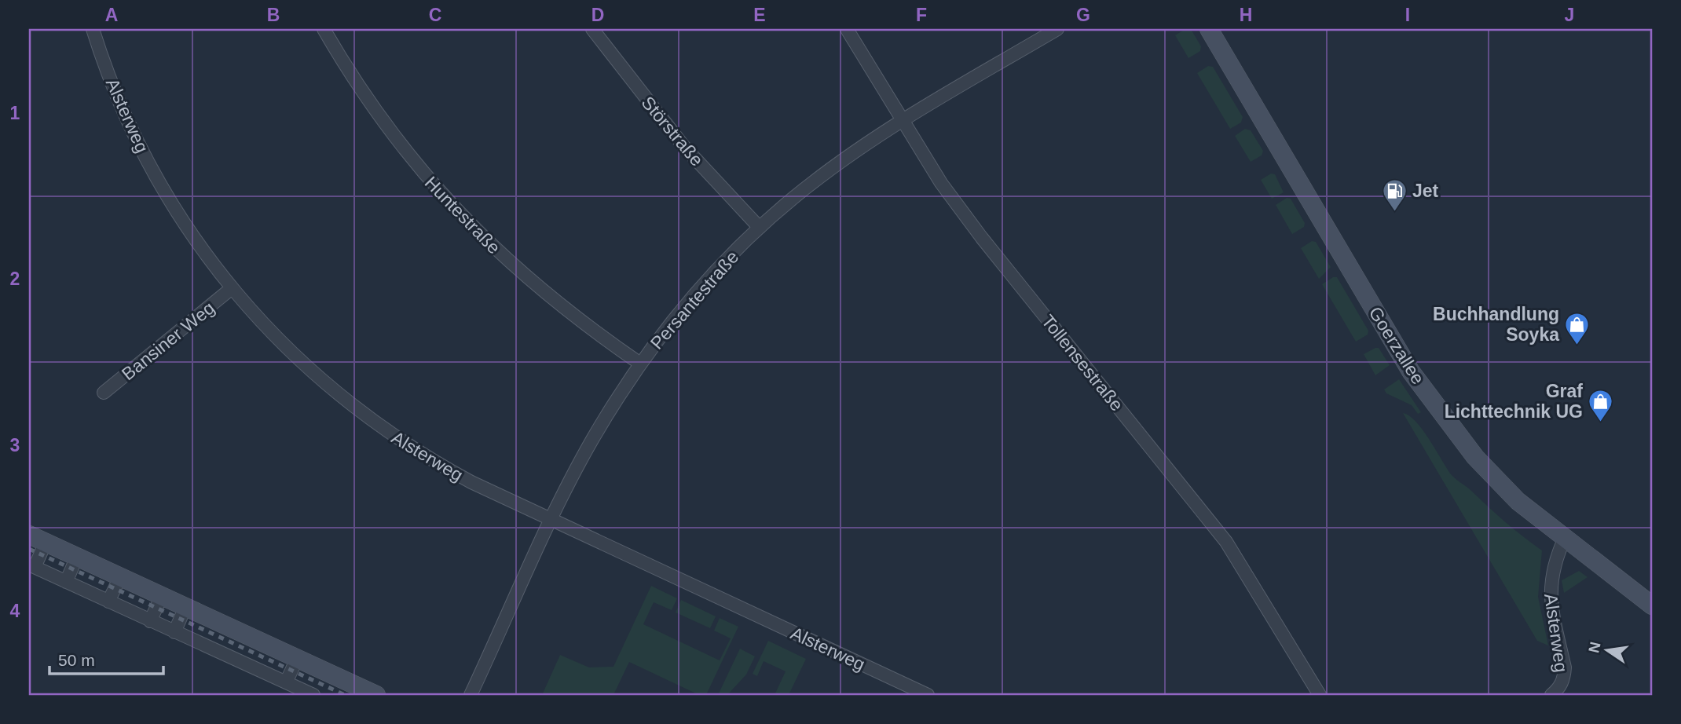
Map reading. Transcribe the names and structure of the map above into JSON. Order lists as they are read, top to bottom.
{
  "streets": {
    "main road": ["Goerzallee"],
    "street": [
      "Alsterweg",
      "Störstraße",
      "Huntestraße",
      "Persantestraße",
      "Bansiner Weg",
      "Tollensestraße"
    ]
  },
  "crossings": [
    ["Alsterweg", "Persantestraße"],
    ["Alsterweg", "Bansiner Weg"],
    ["Alsterweg", "Goerzallee"],
    ["Störstraße", "Persantestraße"],
    ["Huntestraße", "Persantestraße"],
    ["Persantestraße", "Tollensestraße"]
  ],
  "places": {
    "fuel station": ["Jet"],
    "shop": ["Buchhandlung Soyka", "Graf Lichttechnik UG"]
  },
  "scale_bar": "50 m",
  "north": "left",
  "grid": {
    "columns": [
      "A",
      "B",
      "C",
      "D",
      "E",
      "F",
      "G",
      "H",
      "I",
      "J"
    ],
    "rows": [
      "1",
      "2",
      "3",
      "4"
    ]
  }
}
